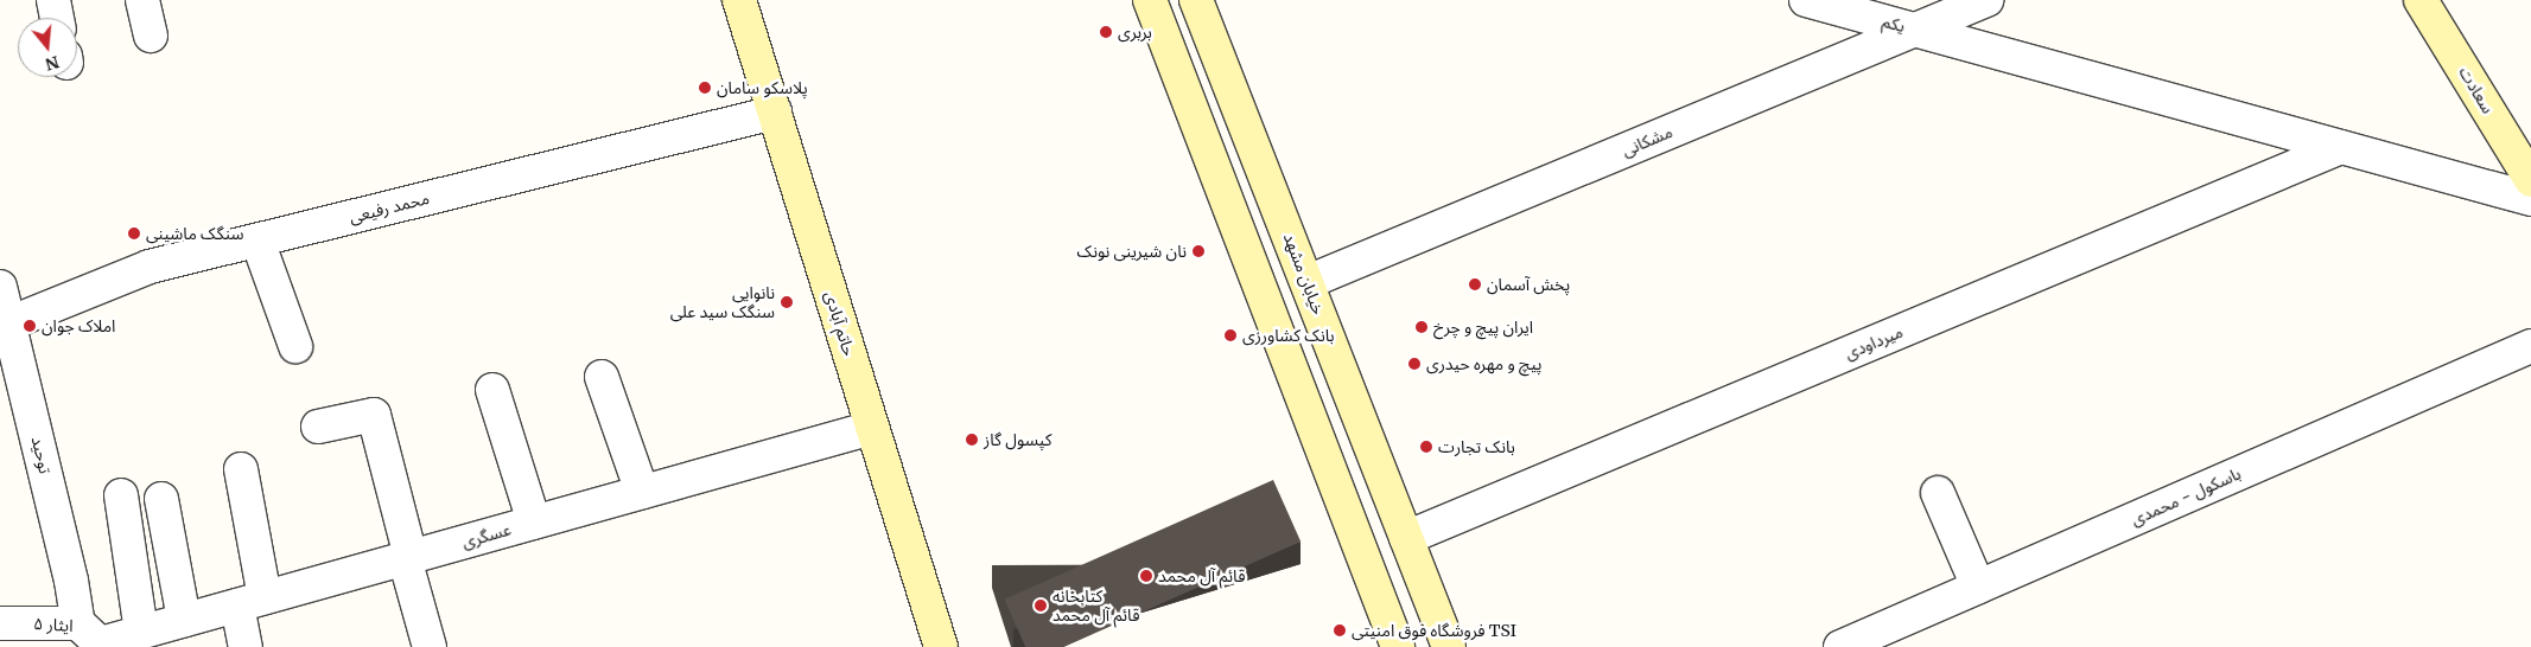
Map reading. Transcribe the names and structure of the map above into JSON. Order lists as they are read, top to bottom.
{
  "streets": {
    "main road": ["سعادت", "خیابان مشهد", "حاتم آبادی"],
    "street": [
      "یکم",
      "مشکانی",
      "محمد رفیعی",
      "میرداودی",
      "توحید",
      "باسکول - محمدی",
      "عسگری",
      "ایثار ۵"
    ]
  },
  "crossings": [
    ["یکم", "مشکانی"],
    ["یکم", "میرداودی"],
    ["مشکانی", "خیابان مشهد"],
    ["محمد رفیعی", "حاتم آبادی"],
    ["محمد رفیعی", "توحید"],
    ["خیابان مشهد", "میرداودی"],
    ["حاتم آبادی", "عسگری"],
    ["توحید", "عسگری"],
    ["توحید", "ایثار ۵"],
    ["عسگری", "ایثار ۵"]
  ],
  "places": [
    "بربری",
    "پلاسکو سامان",
    "سنگک ماشینی",
    "نان شیرینی نونک",
    "پخش آسمان",
    "نانوایی سنگک سید علی",
    "املاک جوان",
    "ایران پیچ و چرخ",
    "بانک کشاورزی",
    "پیچ و مهره حیدری",
    "کپسول گاز",
    "بانک تجارت",
    "قائم آل محمد",
    "کتابخانه قائم آل محمد",
    "فروشگاه فوق امنیتی TSI"
  ],
  "north": "bottom"
}
